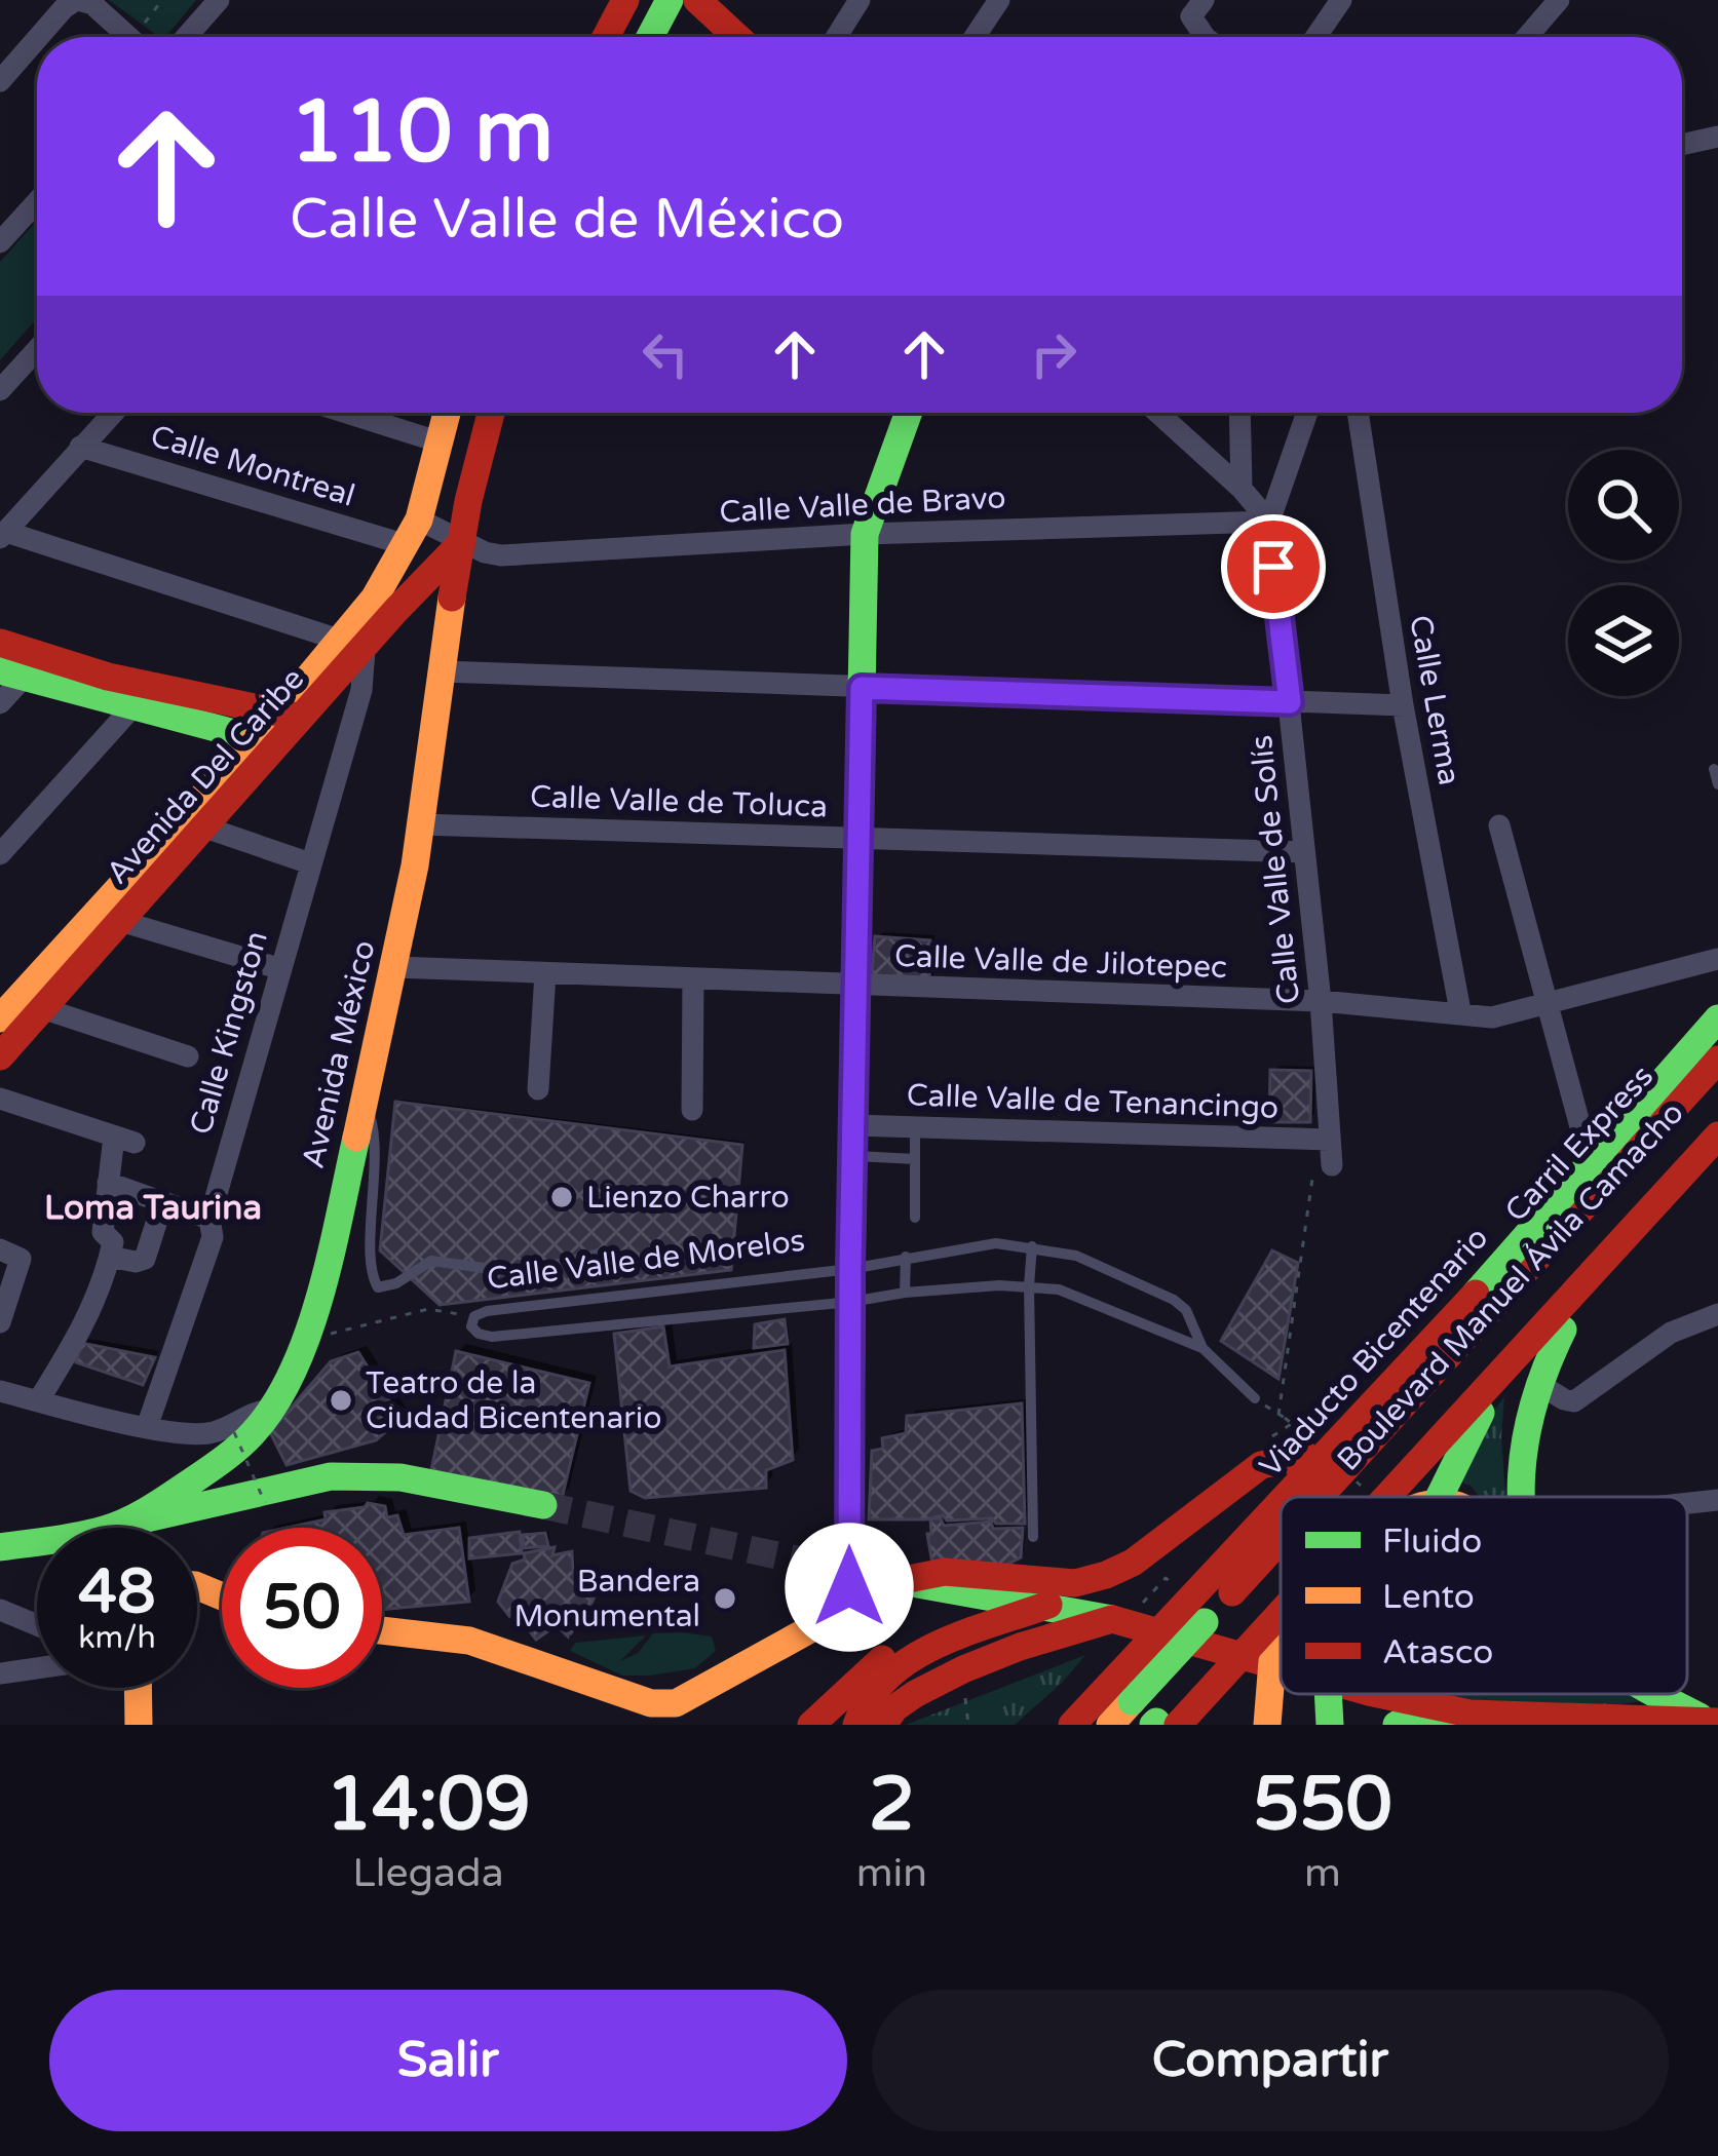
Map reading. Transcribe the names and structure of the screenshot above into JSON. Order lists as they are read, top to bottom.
{
  "streets": {
    "main road": [
      "Avenida Del Caribe",
      "Avenida México",
      "Carril Express",
      "Boulevard Manuel Ávila Camacho",
      "Viaducto Bicentenario"
    ],
    "street": [
      "Calle Montreal",
      "Calle Valle de Bravo",
      "Calle Lerma",
      "Calle Valle de Toluca",
      "Calle Valle de Solís",
      "Calle Valle de Jilotepec",
      "Calle Kingston",
      "Calle Valle de Tenancingo"
    ],
    "lane": ["Calle Valle de Morelos"]
  },
  "crossings": [
    ["Calle Montreal", "Calle Valle de Bravo"],
    ["Calle Montreal", "Avenida Del Caribe"],
    ["Calle Montreal", "Avenida México"],
    ["Calle Valle de Bravo", "Avenida Del Caribe"],
    ["Calle Valle de Bravo", "Calle Valle de Solís"],
    ["Calle Valle de Bravo", "Avenida México"],
    ["Calle Lerma", "Calle Valle de Jilotepec"],
    ["Avenida Del Caribe", "Calle Kingston"],
    ["Avenida Del Caribe", "Avenida México"],
    ["Calle Valle de Toluca", "Calle Valle de Solís"],
    ["Calle Valle de Toluca", "Avenida México"],
    ["Calle Valle de Solís", "Calle Valle de Jilotepec"],
    ["Calle Valle de Solís", "Calle Valle de Tenancingo"],
    ["Calle Valle de Jilotepec", "Avenida México"]
  ],
  "districts": ["Loma Taurina"],
  "places": ["Lienzo Charro", "Teatro de la Ciudad Bicentenario", "Bandera Monumental"],
  "legend": ["Fluido", "Lento", "Atasco"],
  "page": {
    "turn": ["110 m", "Calle Valle de México"],
    "speed": "48 km/h",
    "limit": "50",
    "eta": [
      "14:09",
      "Llegada",
      "2",
      "min",
      "550",
      "m"
    ],
    "buttons": ["Salir", "Compartir"]
  }
}
